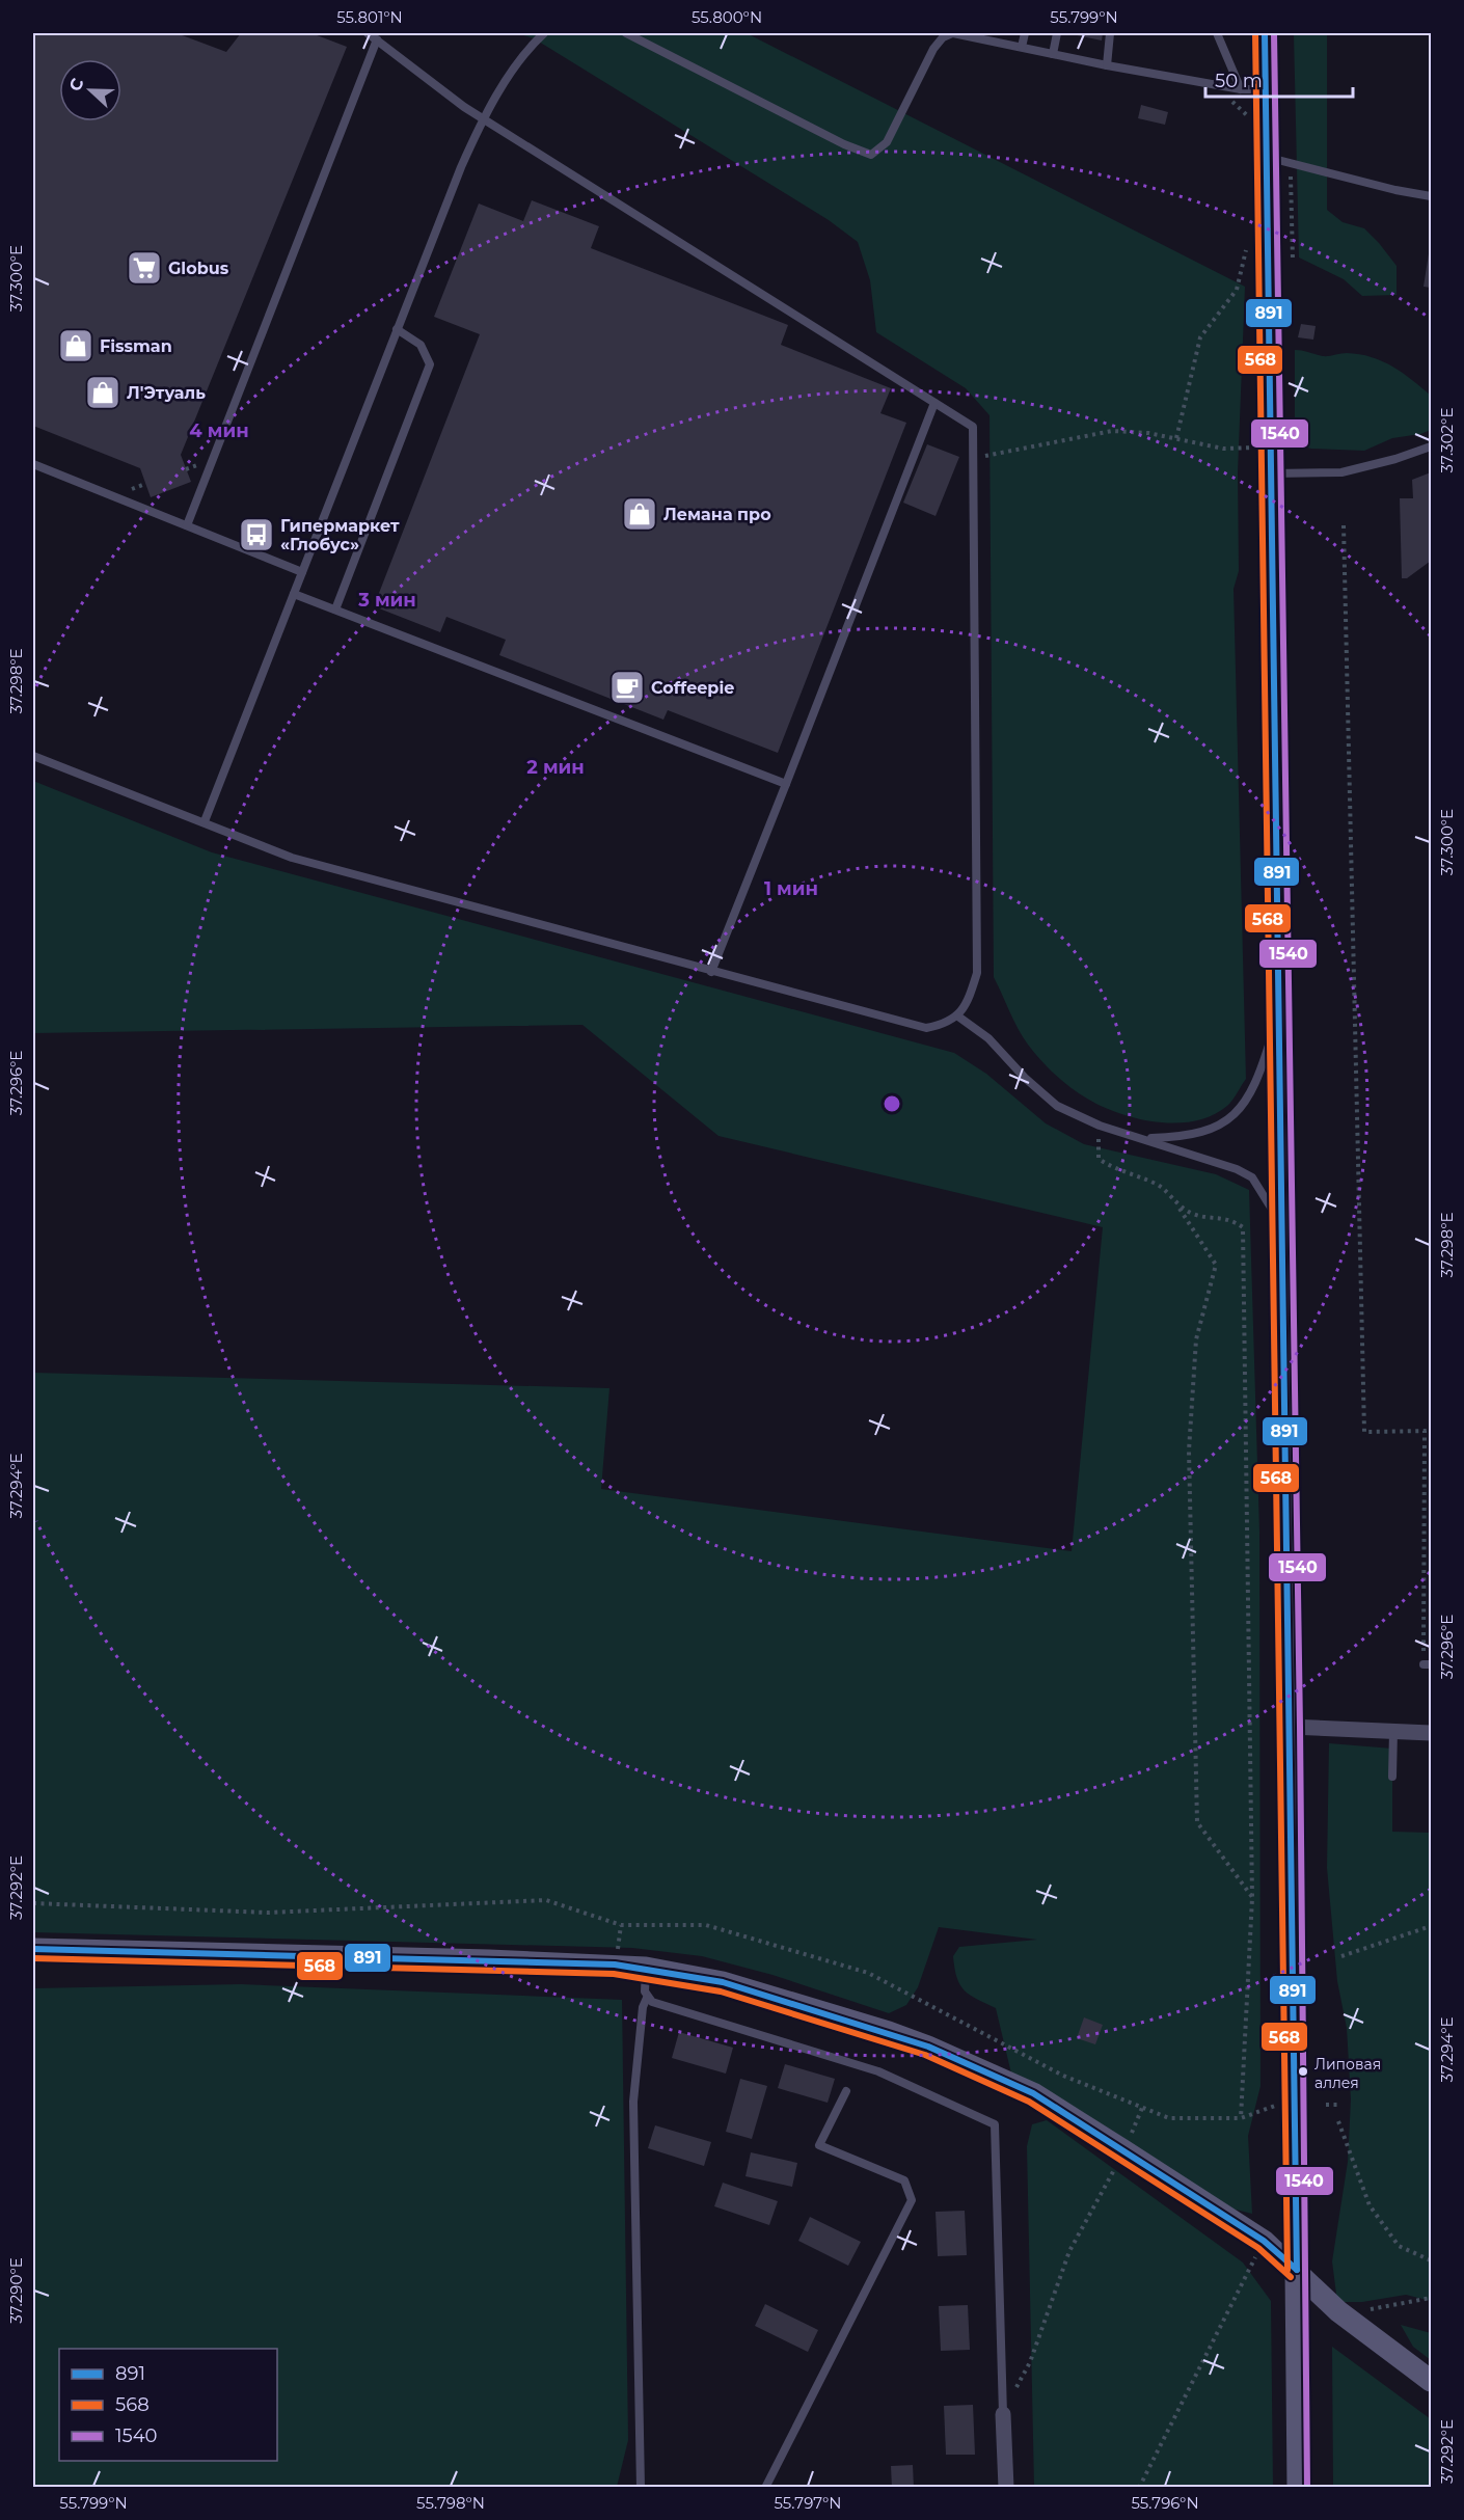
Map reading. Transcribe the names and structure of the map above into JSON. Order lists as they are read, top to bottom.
{
  "places": {
    "supermarket": ["Globus"],
    "shop": ["Fissman", "Л'Этуаль", "Лемана про"],
    "bus stop": ["Гипермаркет «Глобус»"],
    "cafe": ["Coffeepie"],
    "other": ["Липовая аллея"]
  },
  "lines": ["transit line 891", "transit line 568", "transit line 1540"],
  "legend": ["891", "568", "1540"],
  "scale_bar": "50 m",
  "north": "left",
  "coordinates": [
    "55.801°N",
    "55.800°N",
    "55.799°N",
    "37.300°E",
    "37.302°E",
    "37.298°E",
    "37.296°E",
    "37.294°E",
    "37.292°E",
    "37.290°E",
    "55.798°N",
    "55.797°N",
    "55.796°N"
  ],
  "rings": [
    "4 мин",
    "3 мин",
    "2 мин",
    "1 мин"
  ]
}
